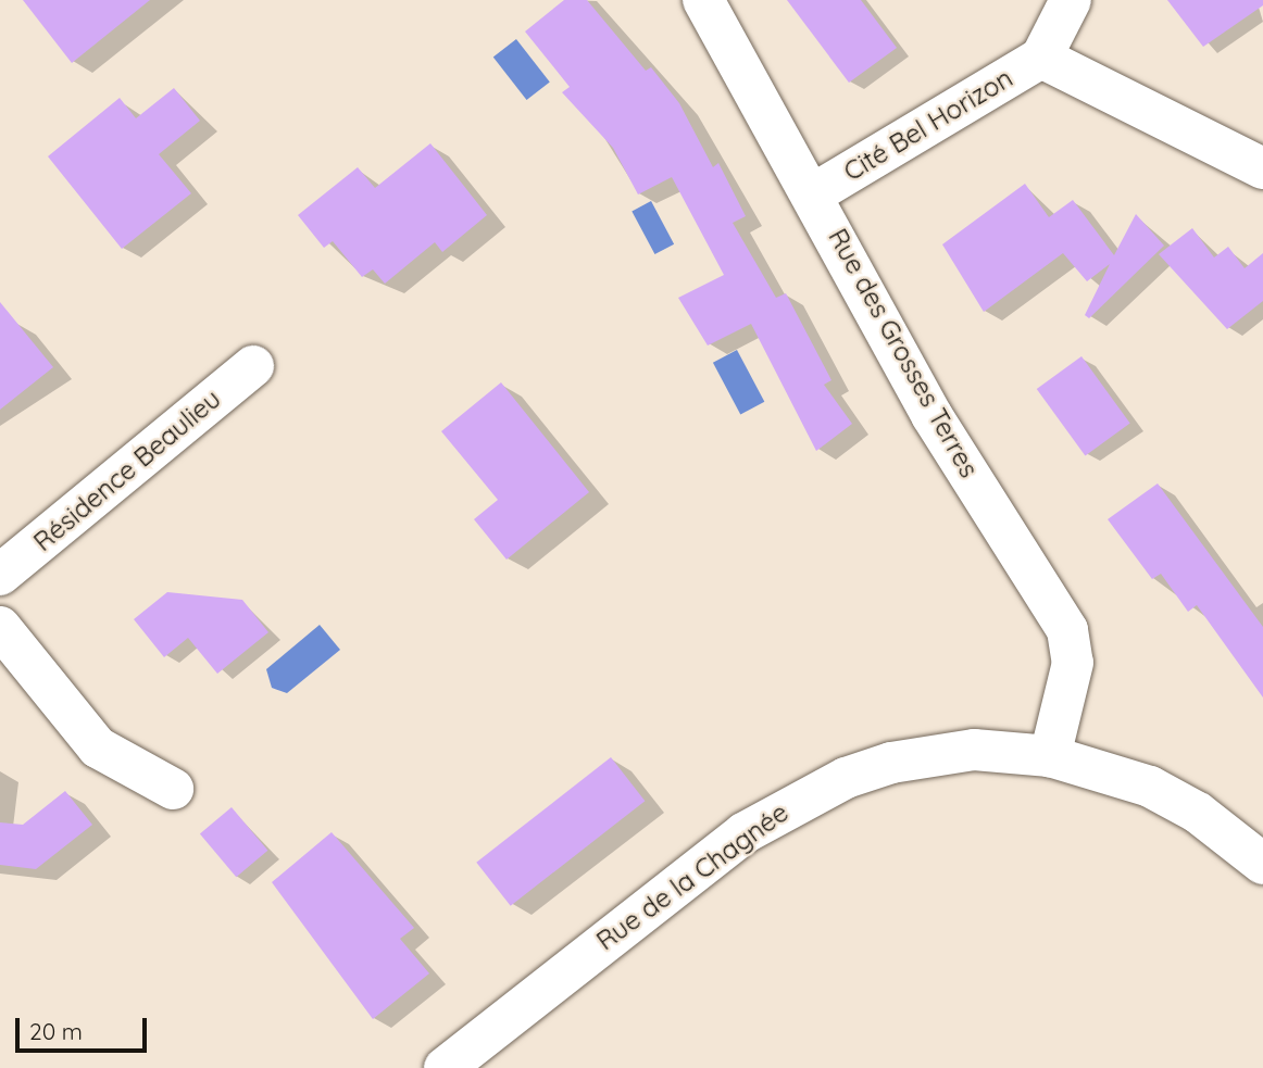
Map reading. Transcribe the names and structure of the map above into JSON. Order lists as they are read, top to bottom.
{
  "streets": {
    "street": [
      "Cité Bel Horizon",
      "Rue des Grosses Terres",
      "Résidence Beaulieu",
      "Rue de la Chagnée"
    ]
  },
  "crossings": [
    ["Cité Bel Horizon", "Rue des Grosses Terres"],
    ["Rue des Grosses Terres", "Rue de la Chagnée"]
  ],
  "scale_bar": "20 m"
}
